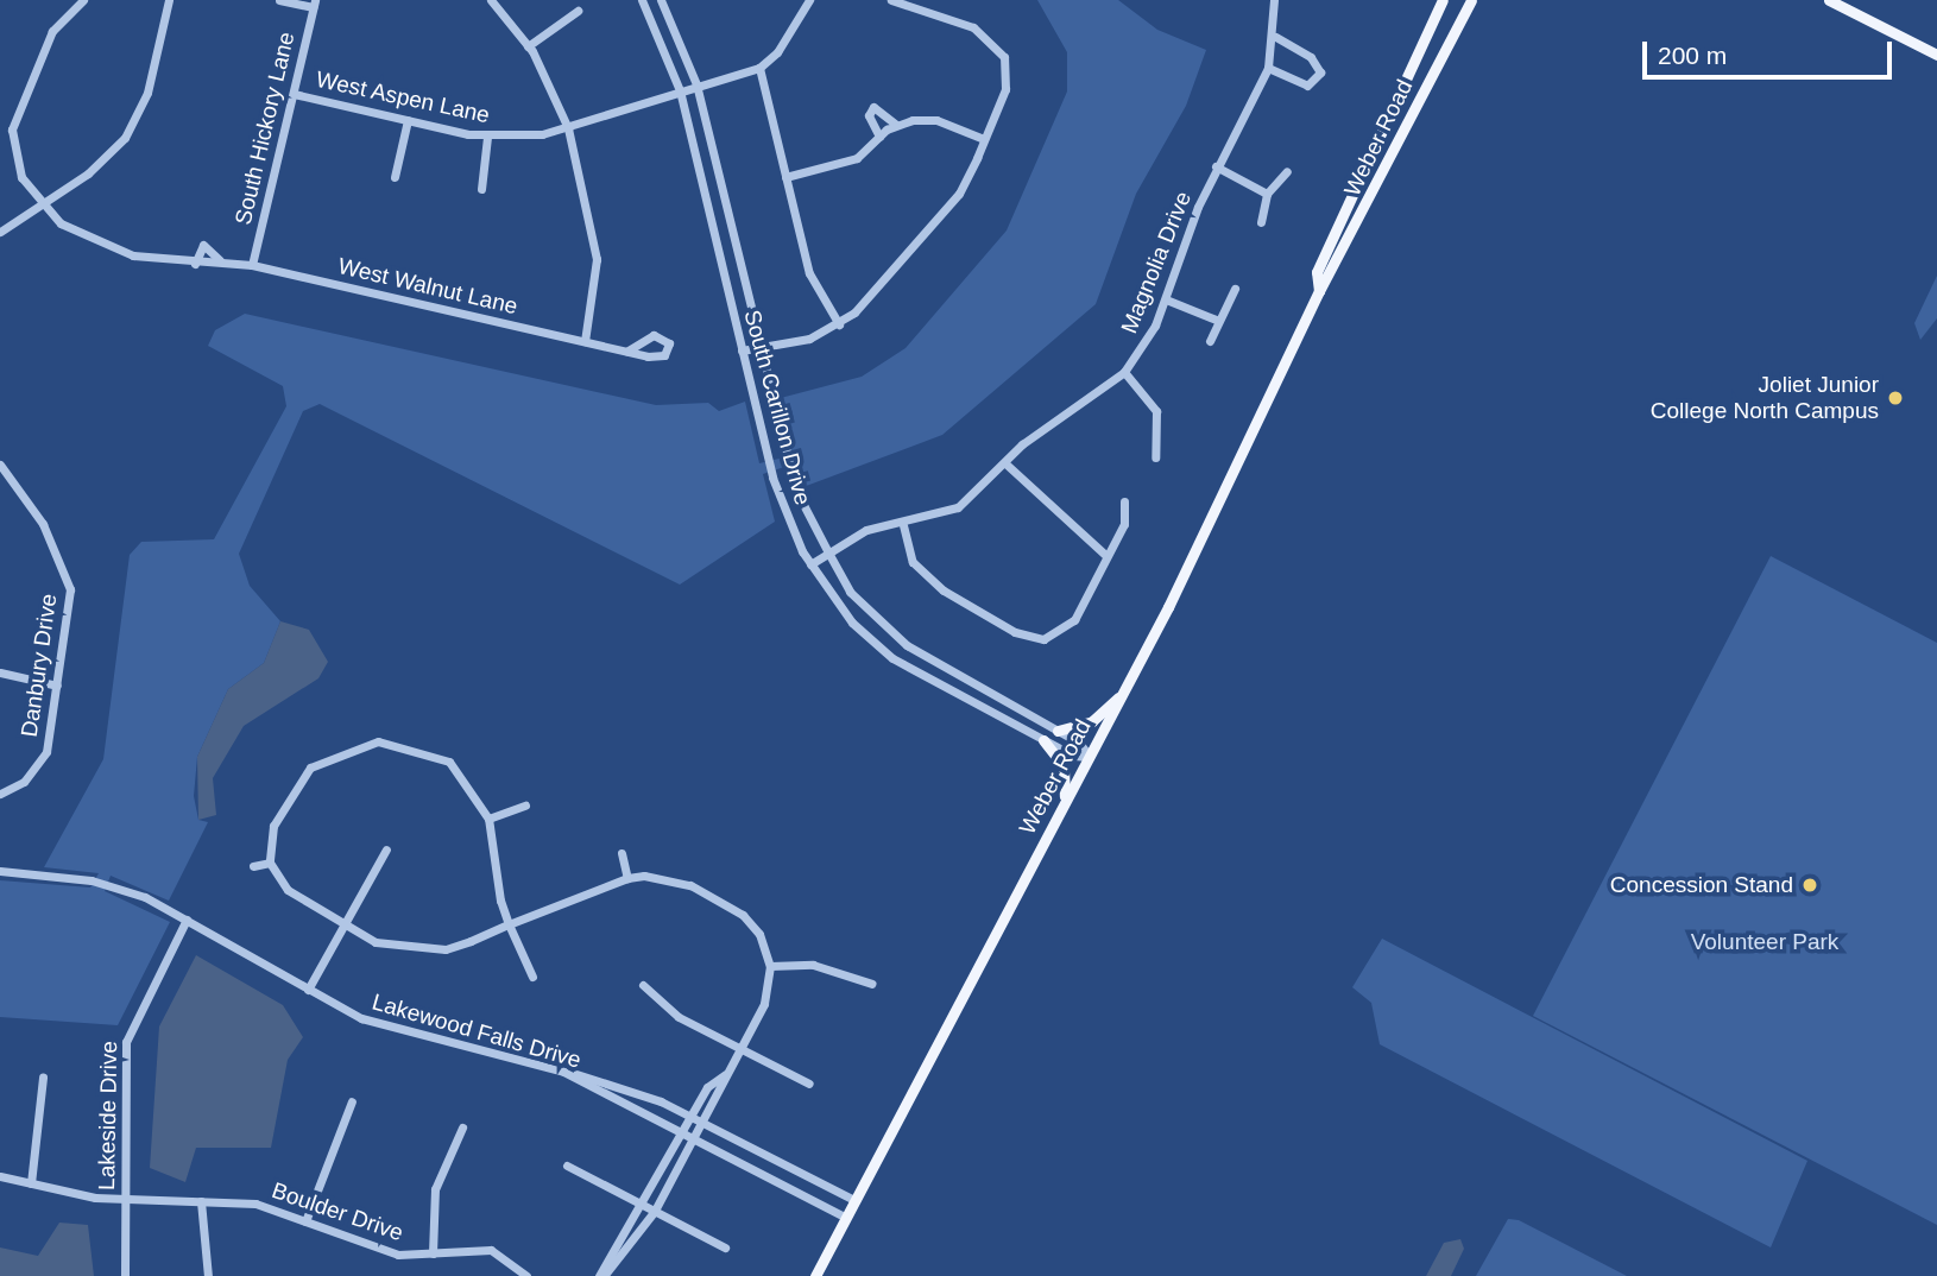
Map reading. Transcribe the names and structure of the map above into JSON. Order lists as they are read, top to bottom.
{
  "streets": {
    "main road": ["Weber Road"],
    "street": [
      "West Aspen Lane",
      "South Hickory Lane",
      "Magnolia Drive",
      "West Walnut Lane",
      "South Carillon Drive",
      "Danbury Drive",
      "Lakewood Falls Drive",
      "Lakeside Drive",
      "Boulder Drive"
    ]
  },
  "crossings": [
    ["West Aspen Lane", "South Hickory Lane"],
    ["West Aspen Lane", "South Carillon Drive"],
    ["South Hickory Lane", "West Walnut Lane"],
    ["Weber Road", "South Carillon Drive"],
    ["Weber Road", "Lakewood Falls Drive"],
    ["Magnolia Drive", "South Carillon Drive"],
    ["Lakewood Falls Drive", "Lakeside Drive"],
    ["Lakeside Drive", "Boulder Drive"]
  ],
  "parks": ["Volunteer Park"],
  "places": ["Joliet Junior College North Campus", "Concession Stand"],
  "scale_bar": "200 m"
}
